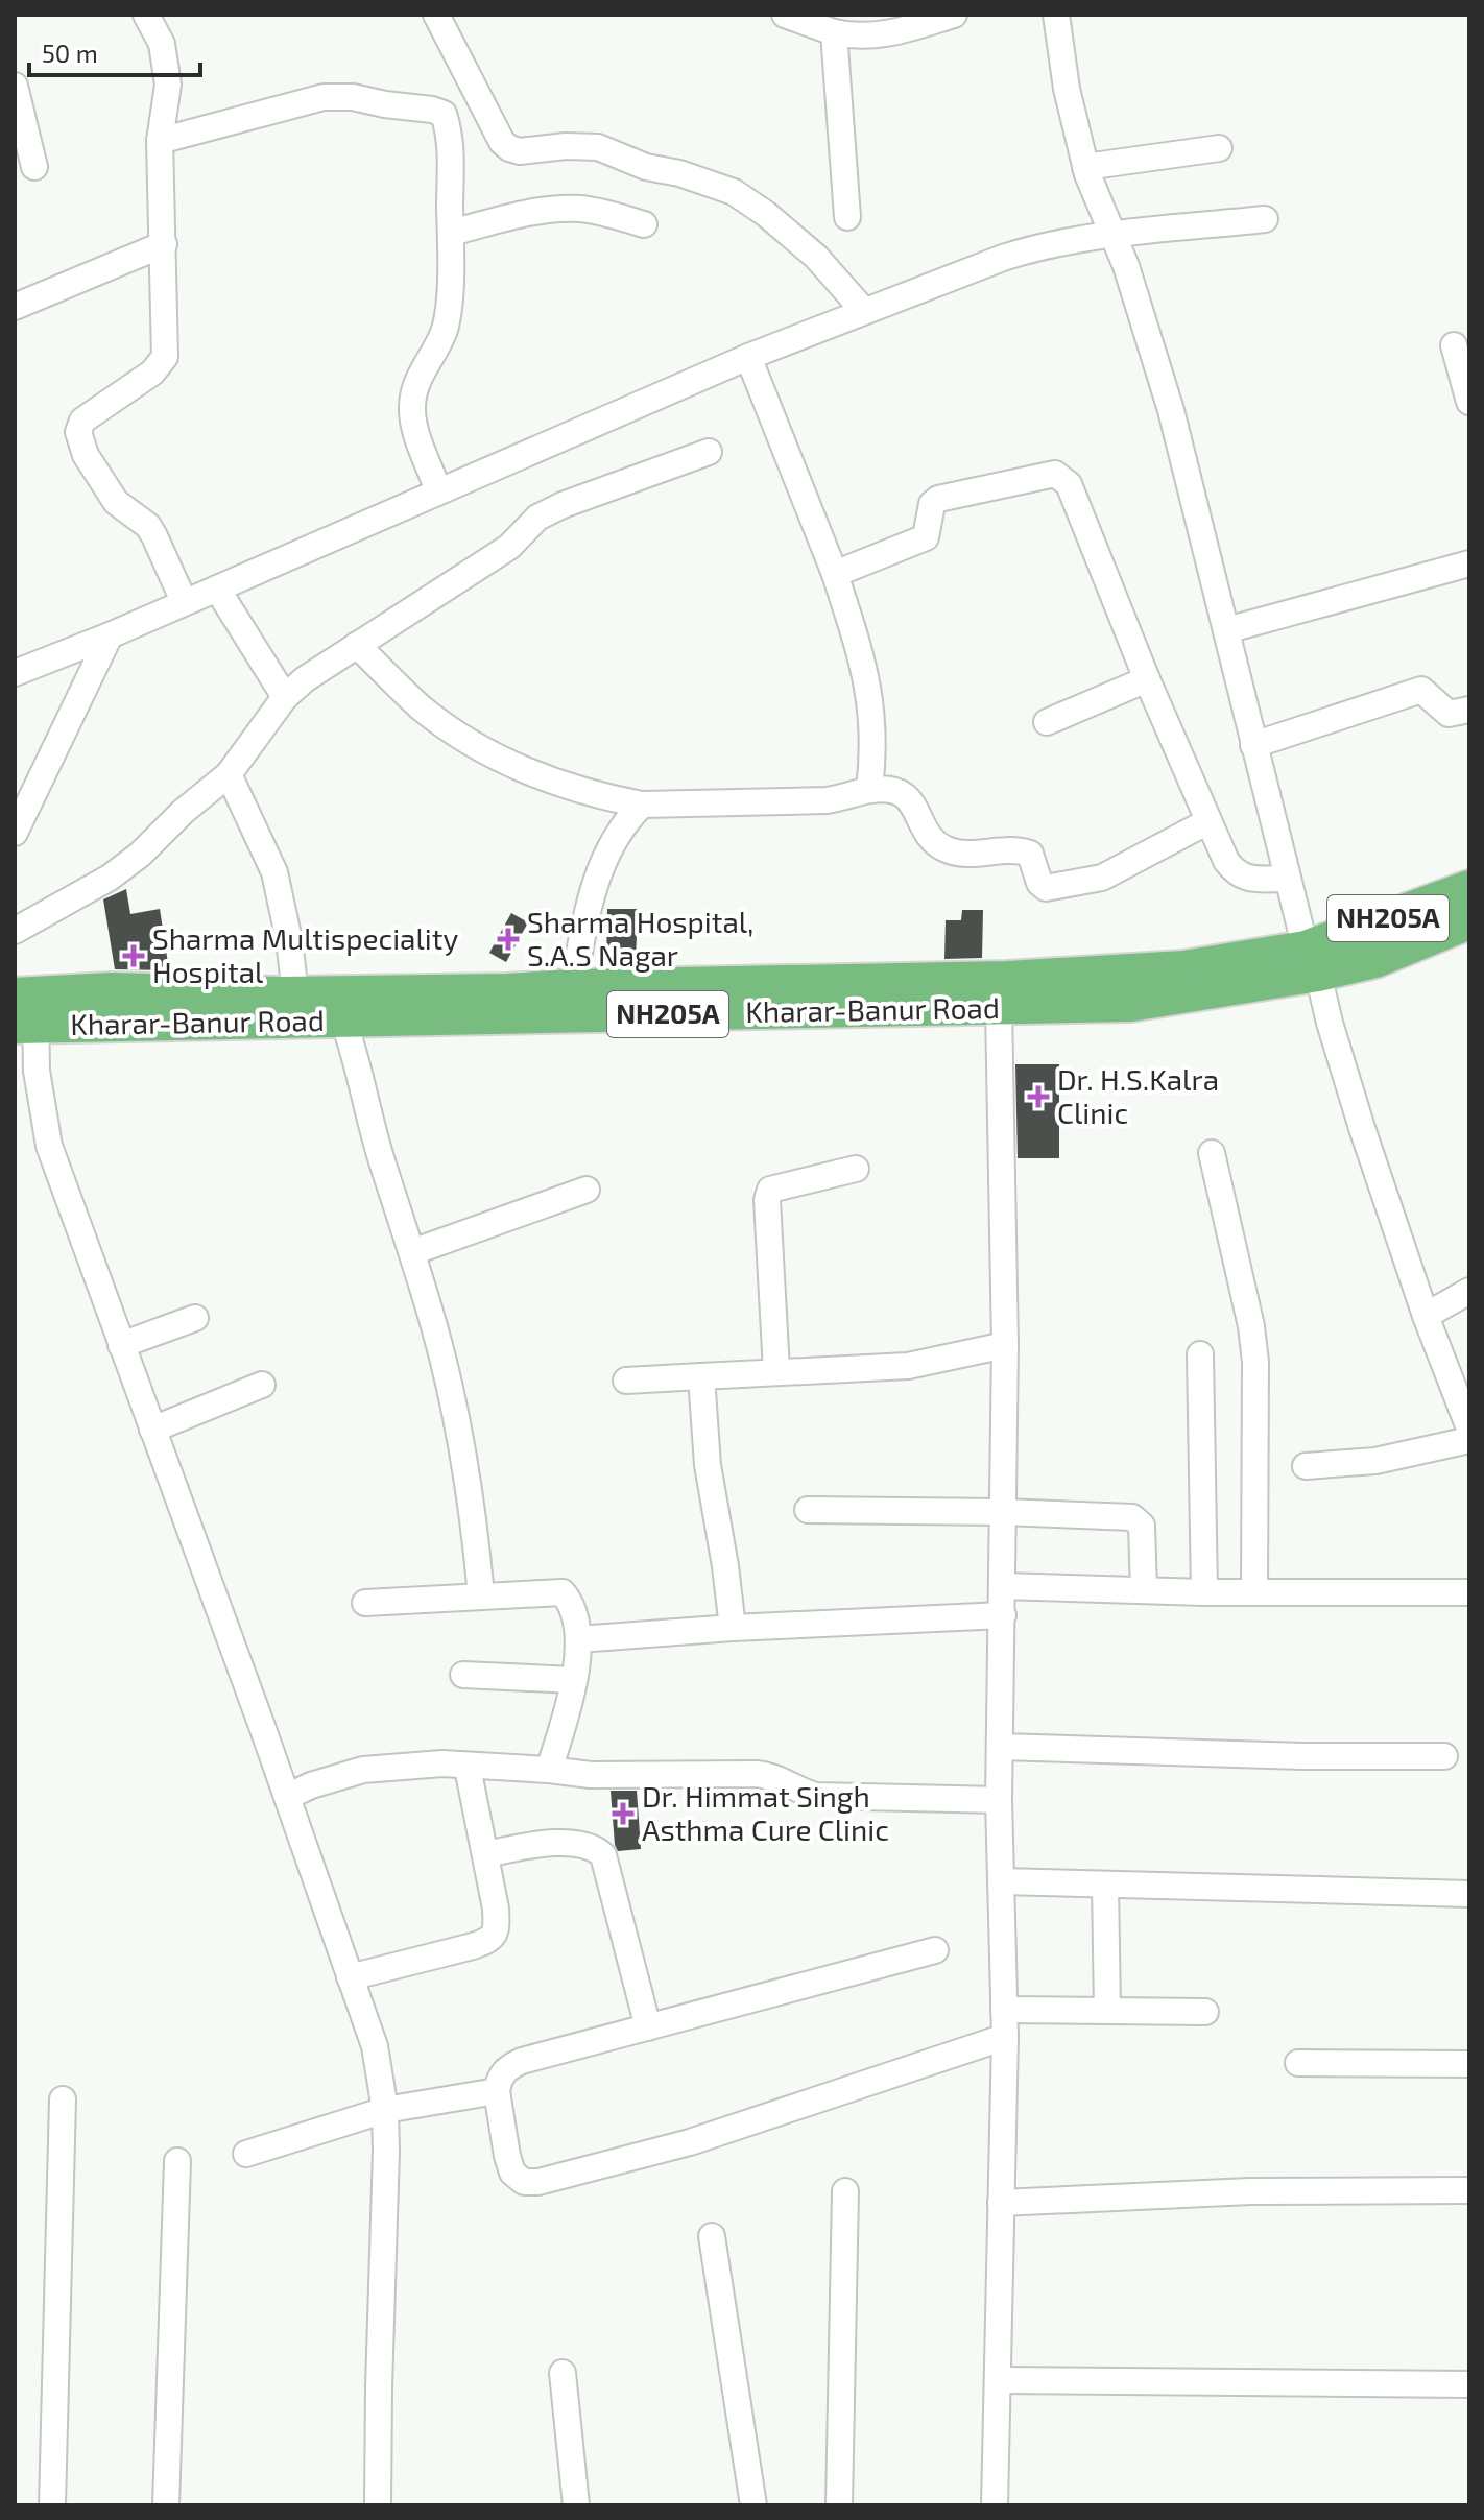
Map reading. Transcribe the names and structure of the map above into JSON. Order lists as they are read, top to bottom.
{
  "streets": {
    "highway": ["NH205A", "Kharar-Banur Road"]
  },
  "crossings": [
    ["NH205A", "Kharar-Banur Road"]
  ],
  "places": {
    "health": [
      "Sharma Hospital, S.A.S Nagar",
      "Sharma Multispeciality Hospital",
      "Dr. H.S.Kalra Clinic",
      "Dr. Himmat Singh Asthma Cure Clinic"
    ]
  },
  "scale_bar": "50 m"
}
